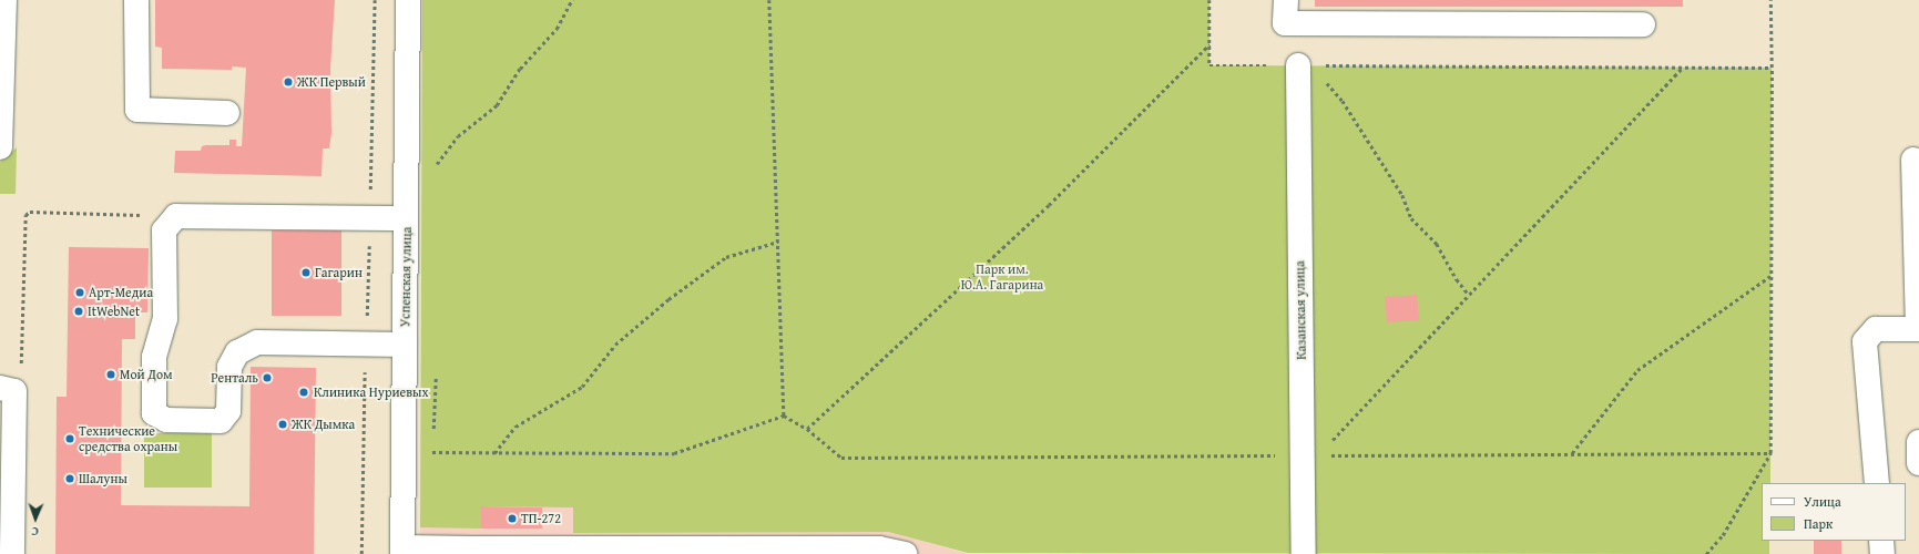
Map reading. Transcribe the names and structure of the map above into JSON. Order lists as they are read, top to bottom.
{
  "streets": {
    "street": ["Успенская улица", "Казанская улица"]
  },
  "parks": ["Парк им. Ю.А. Гагарина"],
  "places": [
    "ЖК Первый",
    "Гагарин",
    "Арт-Медиа",
    "ItWebNet",
    "Мой Дом",
    "Ренталь",
    "Клиника Нуриевых",
    "ЖК Дымка",
    "Технические средства охраны",
    "Шалуны",
    "ТП-272"
  ],
  "legend": ["Улица", "Парк"],
  "north": "bottom"
}
